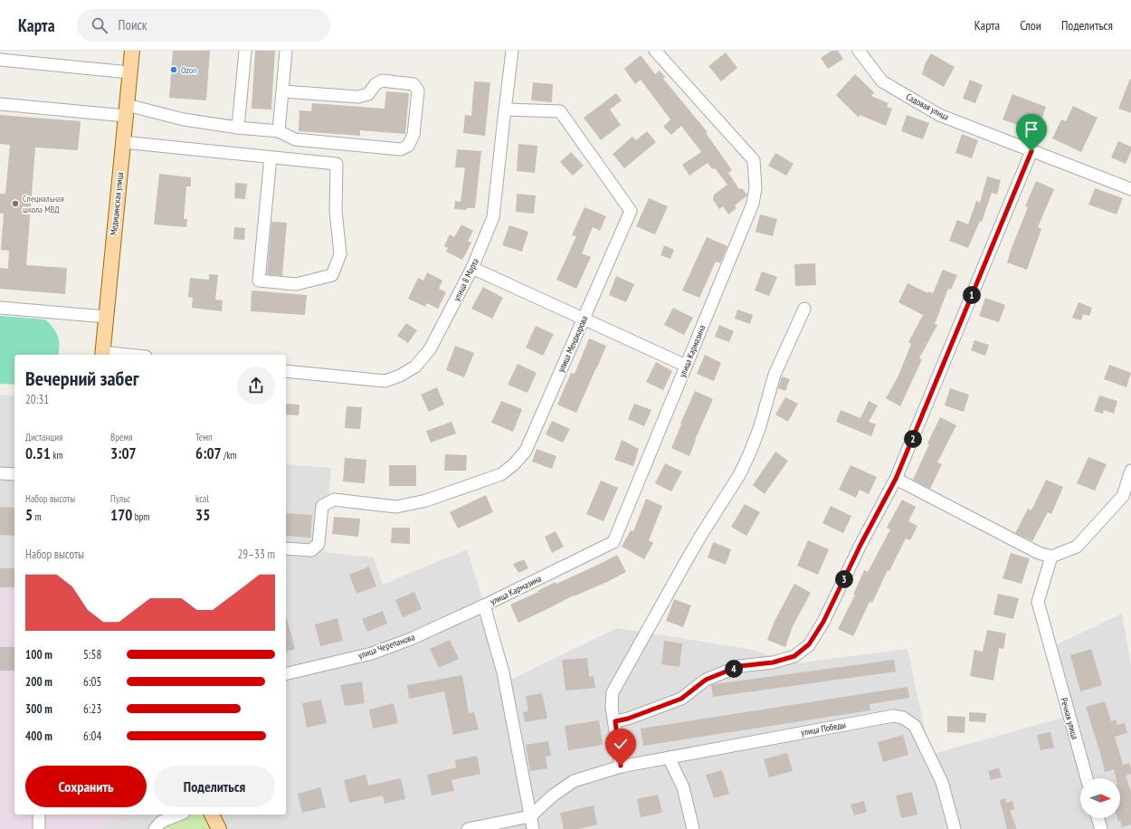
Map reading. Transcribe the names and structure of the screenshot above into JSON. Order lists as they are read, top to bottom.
{
  "streets": {
    "main road": ["Медицинская улица"],
    "street": [
      "Садовая улица",
      "улица 8 Марта",
      "улица Мендиарова",
      "улица Кармазина",
      "улица Черепанова",
      "Речная улица",
      "улица Победы"
    ]
  },
  "crossings": [
    ["улица 8 Марта", "улица Мендиарова"],
    ["улица Кармазина", "улица Черепанова"]
  ],
  "places": ["Ozon", "Специальная школа МВД"],
  "north": "right",
  "page": {
    "header": "Карта",
    "search": "Поиск",
    "nav": ["Карта", "Слои", "Поделиться"],
    "pins": [
      "1",
      "2",
      "3",
      "4"
    ],
    "heading": ["Вечерний забег", "20:31"],
    "stats": [
      ["Дистанция", "0.51 km"],
      ["Время", "3:07"],
      ["Темп", "6:07 /km"],
      ["Набор высоты", "5 m"],
      ["Пульс", "170 bpm"],
      ["kcal", "35"]
    ],
    "chart": ["Набор высоты", "29–33 m"],
    "list": [
      {
        "name": "100 m",
        "note": "5:58"
      },
      {
        "name": "200 m",
        "note": "6:05"
      },
      {
        "name": "300 m",
        "note": "6:23"
      },
      {
        "name": "400 m",
        "note": "6:04"
      }
    ],
    "buttons": ["Сохранить", "Поделиться"]
  }
}
